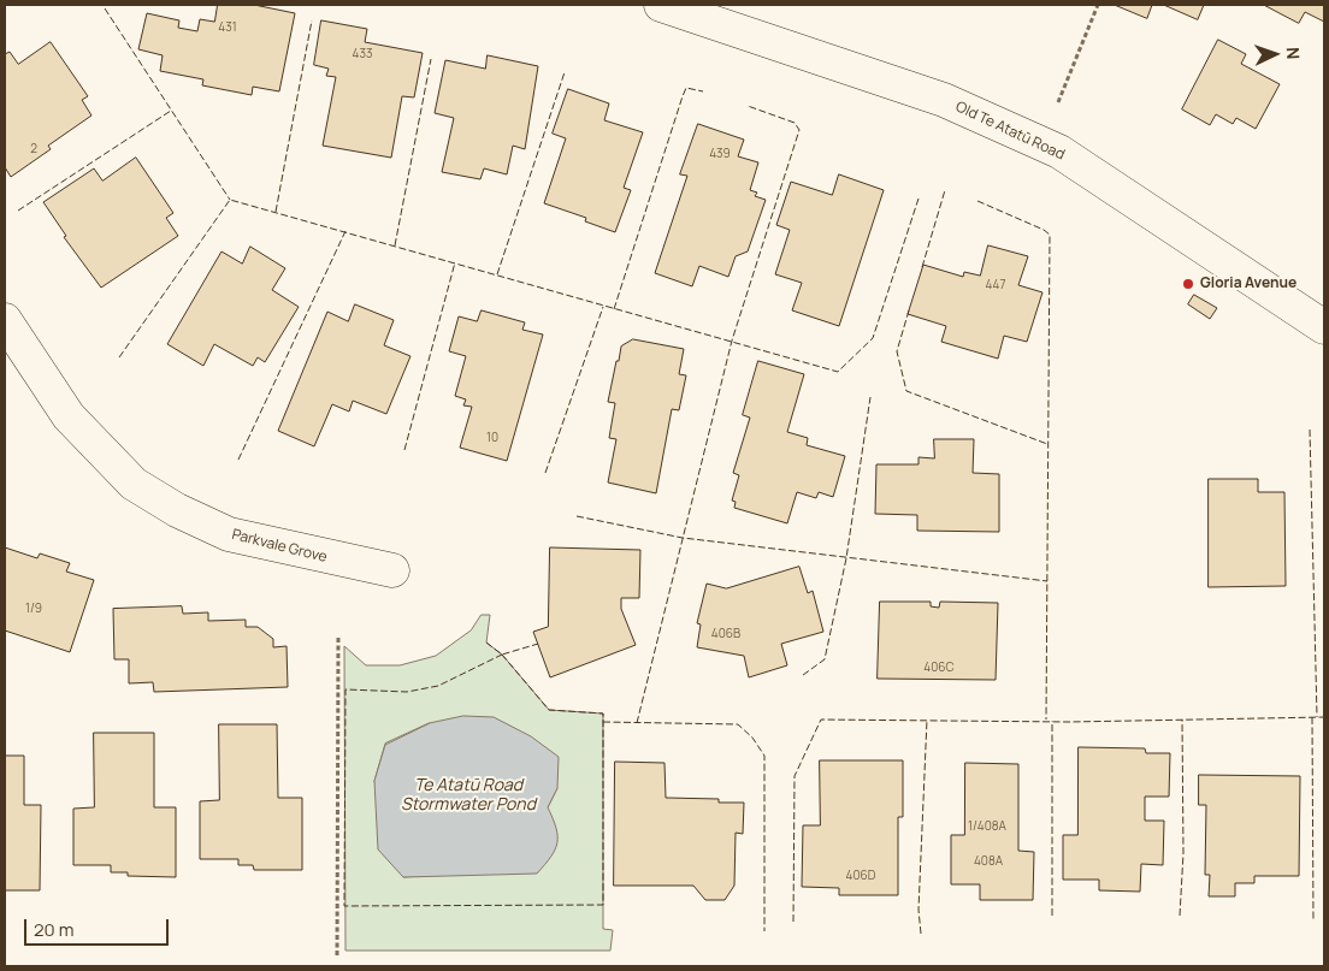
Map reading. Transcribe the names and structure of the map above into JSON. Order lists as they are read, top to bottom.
{
  "streets": {
    "street": ["Old Te Atatū Road", "Parkvale Grove"]
  },
  "water": ["Te Atatū Road Stormwater Pond"],
  "places": ["Gloria Avenue"],
  "house_numbers": [
    "431",
    "433",
    "2",
    "439",
    "447",
    "10",
    "1/9",
    "406B",
    "406C",
    "1/408A",
    "408A",
    "406D"
  ],
  "scale_bar": "20 m",
  "north": "right"
}
